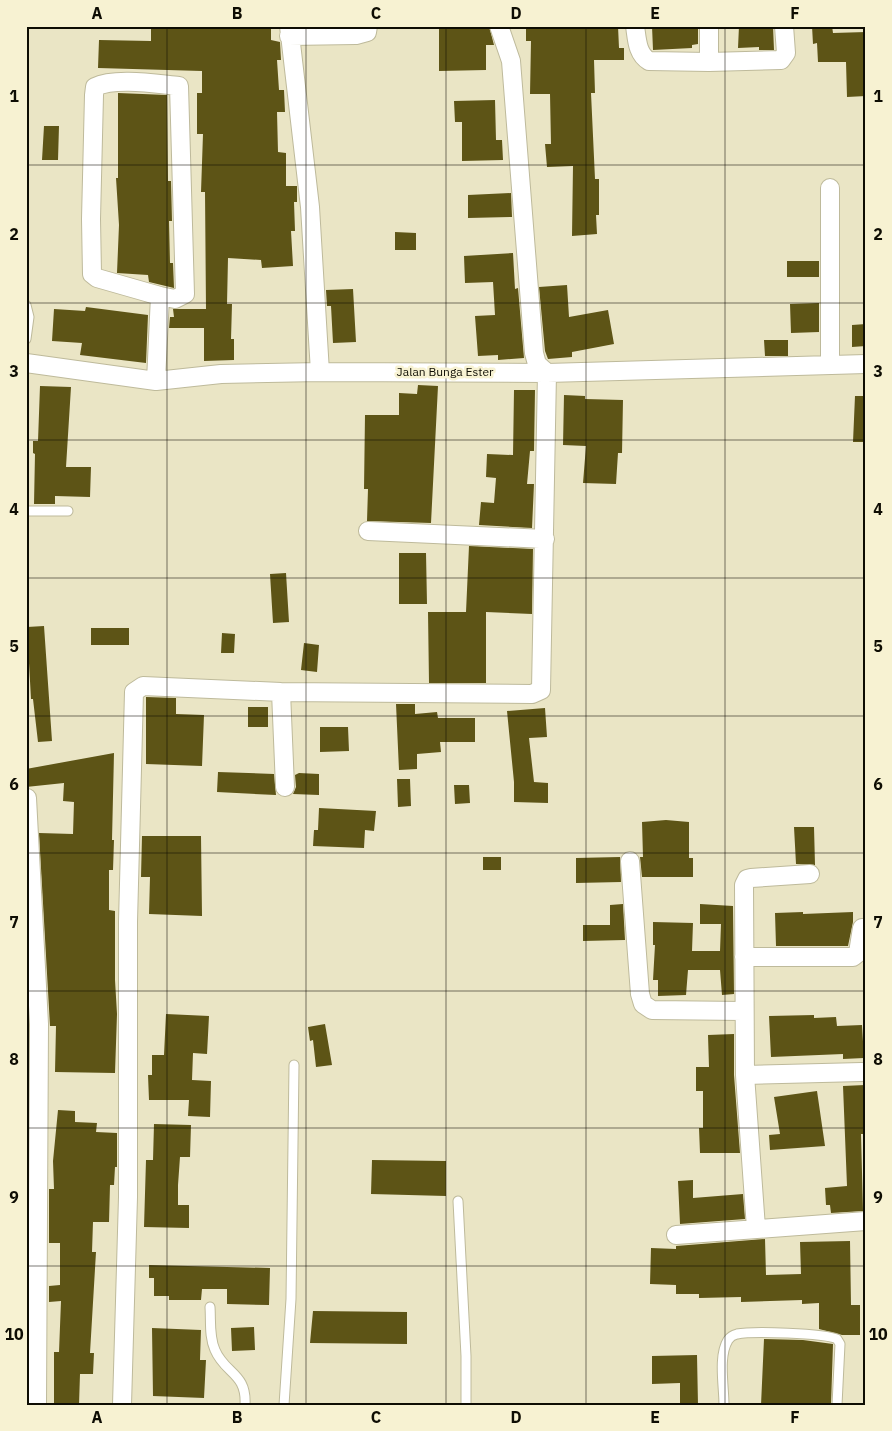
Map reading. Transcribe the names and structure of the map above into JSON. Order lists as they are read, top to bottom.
{
  "streets": {
    "street": ["Jalan Bunga Ester"]
  },
  "grid": {
    "columns": [
      "A",
      "B",
      "C",
      "D",
      "E",
      "F"
    ],
    "rows": [
      "1",
      "2",
      "3",
      "4",
      "5",
      "6",
      "7",
      "8",
      "9",
      "10"
    ]
  }
}
